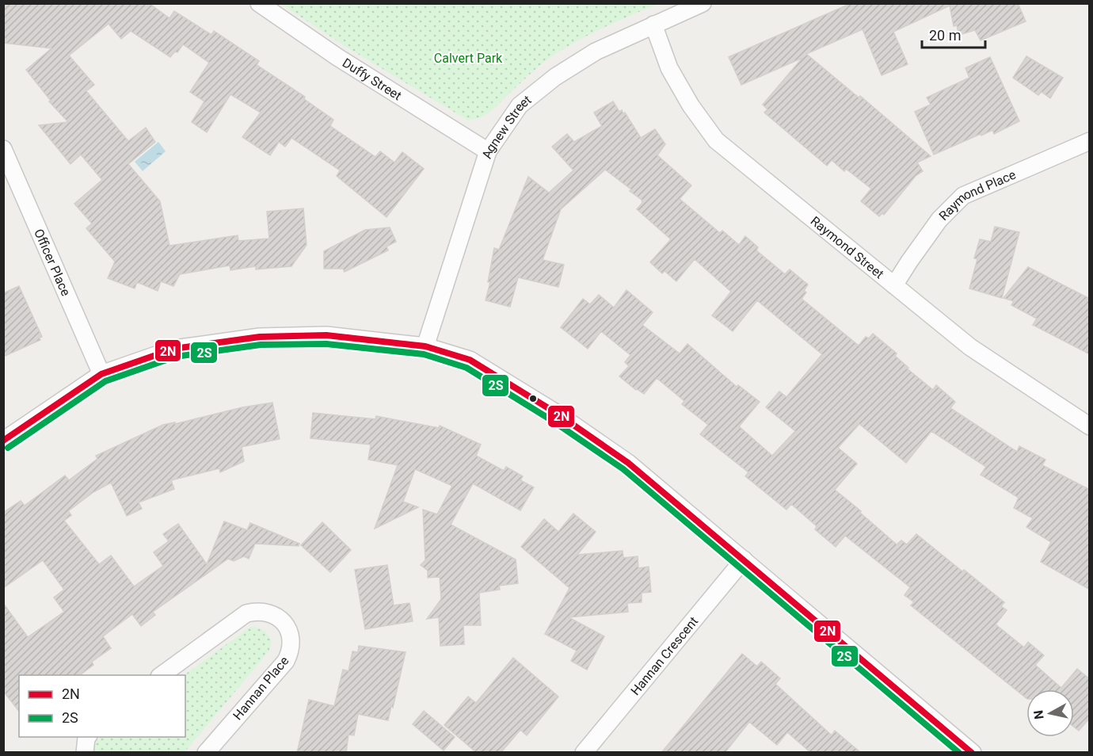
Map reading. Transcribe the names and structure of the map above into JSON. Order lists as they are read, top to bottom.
{
  "streets": {
    "street": [
      "Duffy Street",
      "Agnew Street",
      "Raymond Place",
      "Raymond Street",
      "Officer Place",
      "Hannan Crescent",
      "Hannan Place"
    ]
  },
  "crossings": [
    ["Duffy Street", "Agnew Street"],
    ["Agnew Street", "Raymond Street"],
    ["Raymond Place", "Raymond Street"]
  ],
  "parks": ["Calvert Park"],
  "lines": ["transit line 2N", "transit line 2S"],
  "legend": ["2N", "2S"],
  "scale_bar": "20 m",
  "north": "left"
}
